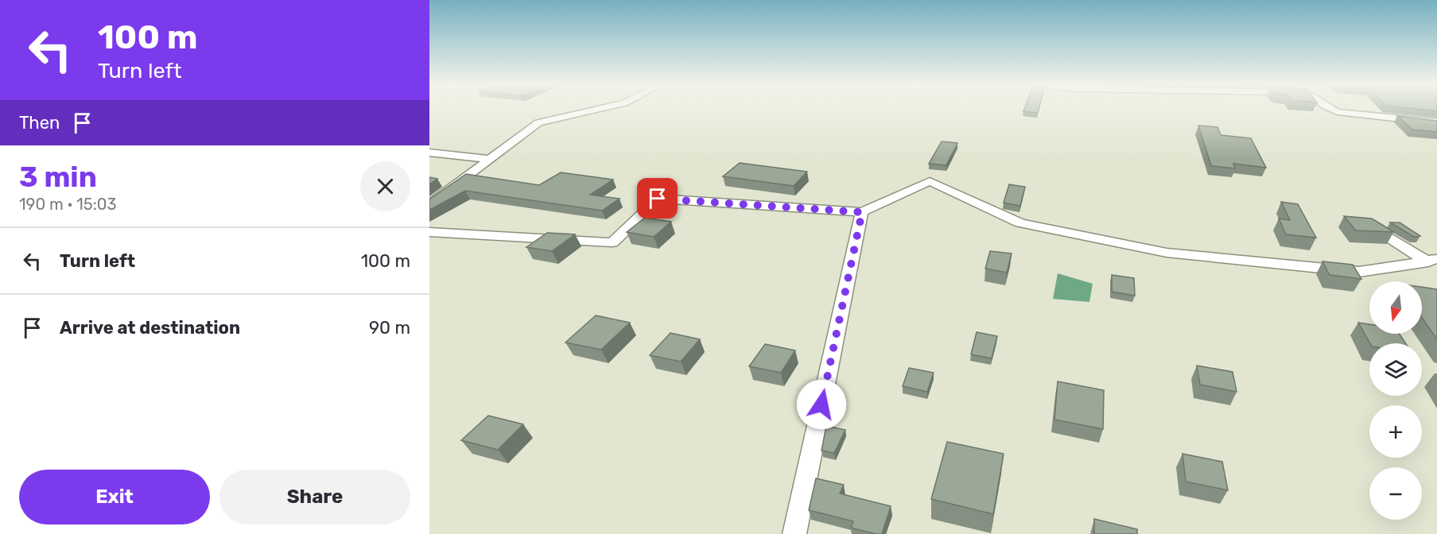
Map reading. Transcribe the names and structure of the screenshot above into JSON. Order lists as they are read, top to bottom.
{
  "north": "bottom",
  "page": {
    "turn": ["100 m", "Turn left"],
    "then": "Then",
    "heading": ["3 min", "190 m · 15:03"],
    "list": [
      {
        "name": "Turn left",
        "value": "100 m"
      },
      {
        "name": "Arrive at destination",
        "value": "90 m"
      }
    ],
    "map_buttons": ["+", "−"],
    "buttons": ["Exit", "Share"]
  }
}
